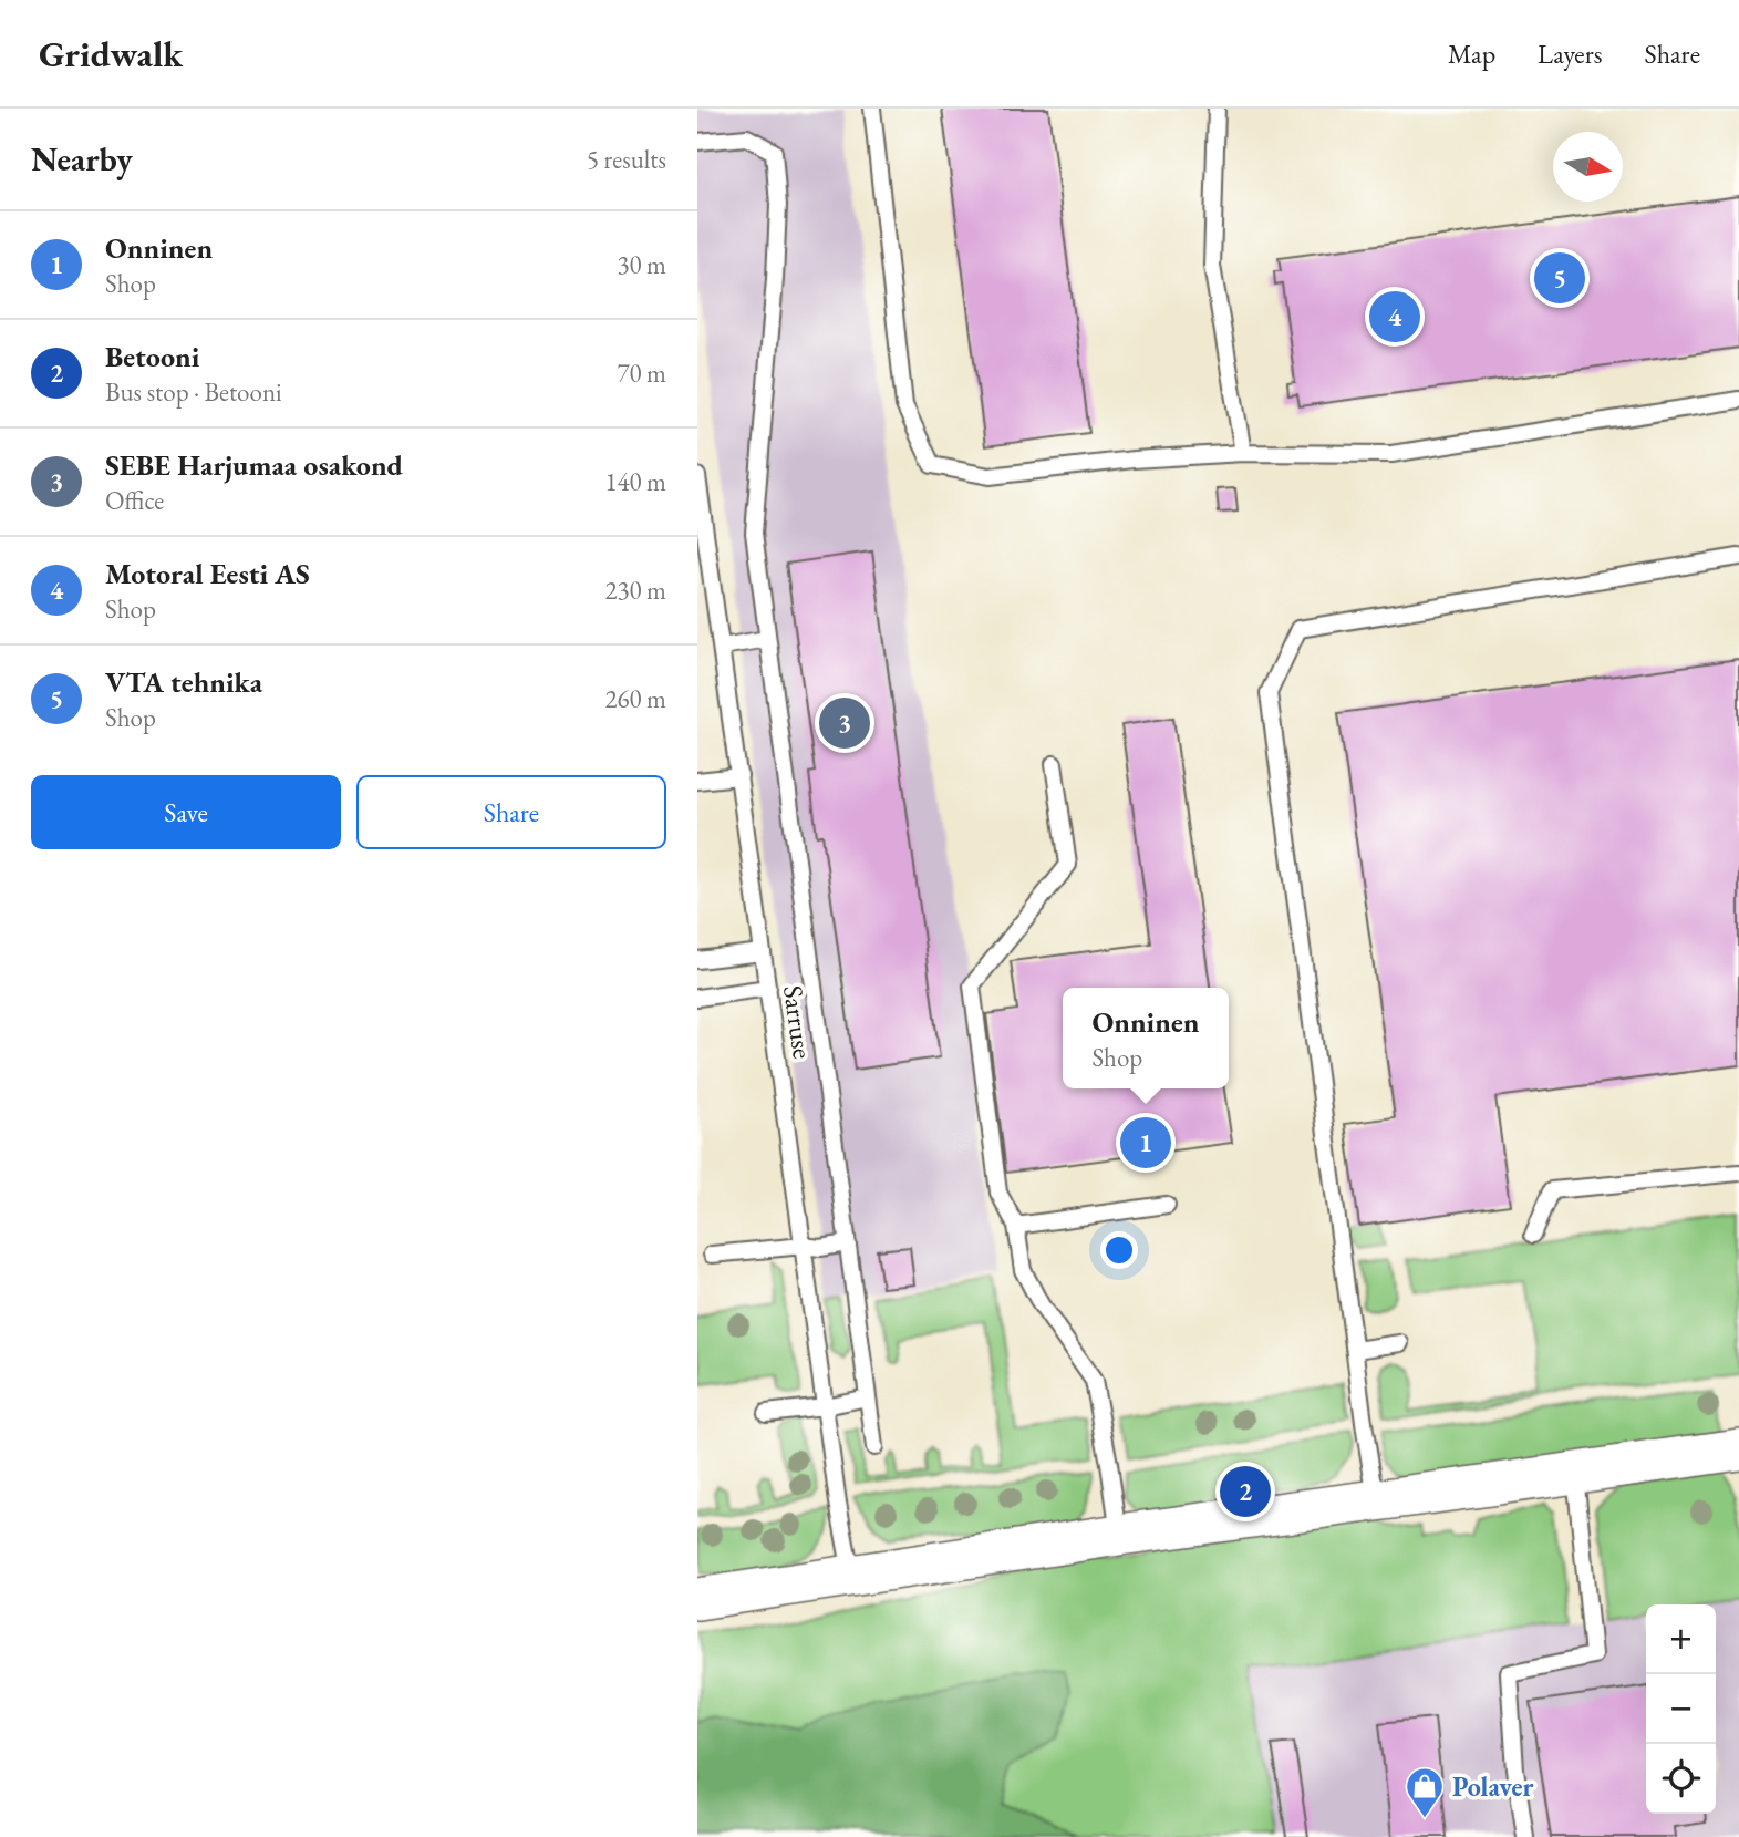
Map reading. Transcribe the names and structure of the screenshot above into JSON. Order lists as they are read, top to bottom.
{
  "streets": {
    "lane": ["Sarruse"]
  },
  "places": {
    "shop": ["Polaver"]
  },
  "north": "right",
  "page": {
    "header": "Gridwalk",
    "nav": ["Map", "Layers", "Share"],
    "heading": ["Nearby", "5 results"],
    "list": [
      {
        "mark": "1",
        "name": "Onninen",
        "note": "Shop",
        "value": "30 m"
      },
      {
        "mark": "2",
        "name": "Betooni",
        "note": "Bus stop · Betooni",
        "value": "70 m"
      },
      {
        "mark": "3",
        "name": "SEBE Harjumaa osakond",
        "note": "Office",
        "value": "140 m"
      },
      {
        "mark": "4",
        "name": "Motoral Eesti AS",
        "note": "Shop",
        "value": "230 m"
      },
      {
        "mark": "5",
        "name": "VTA tehnika",
        "note": "Shop",
        "value": "260 m"
      }
    ],
    "pins": [
      "5",
      "4",
      "3",
      "1",
      "2"
    ],
    "buttons": ["Save", "Share"],
    "popup": ["Onninen", "Shop"],
    "map_buttons": ["+", "−"]
  }
}
